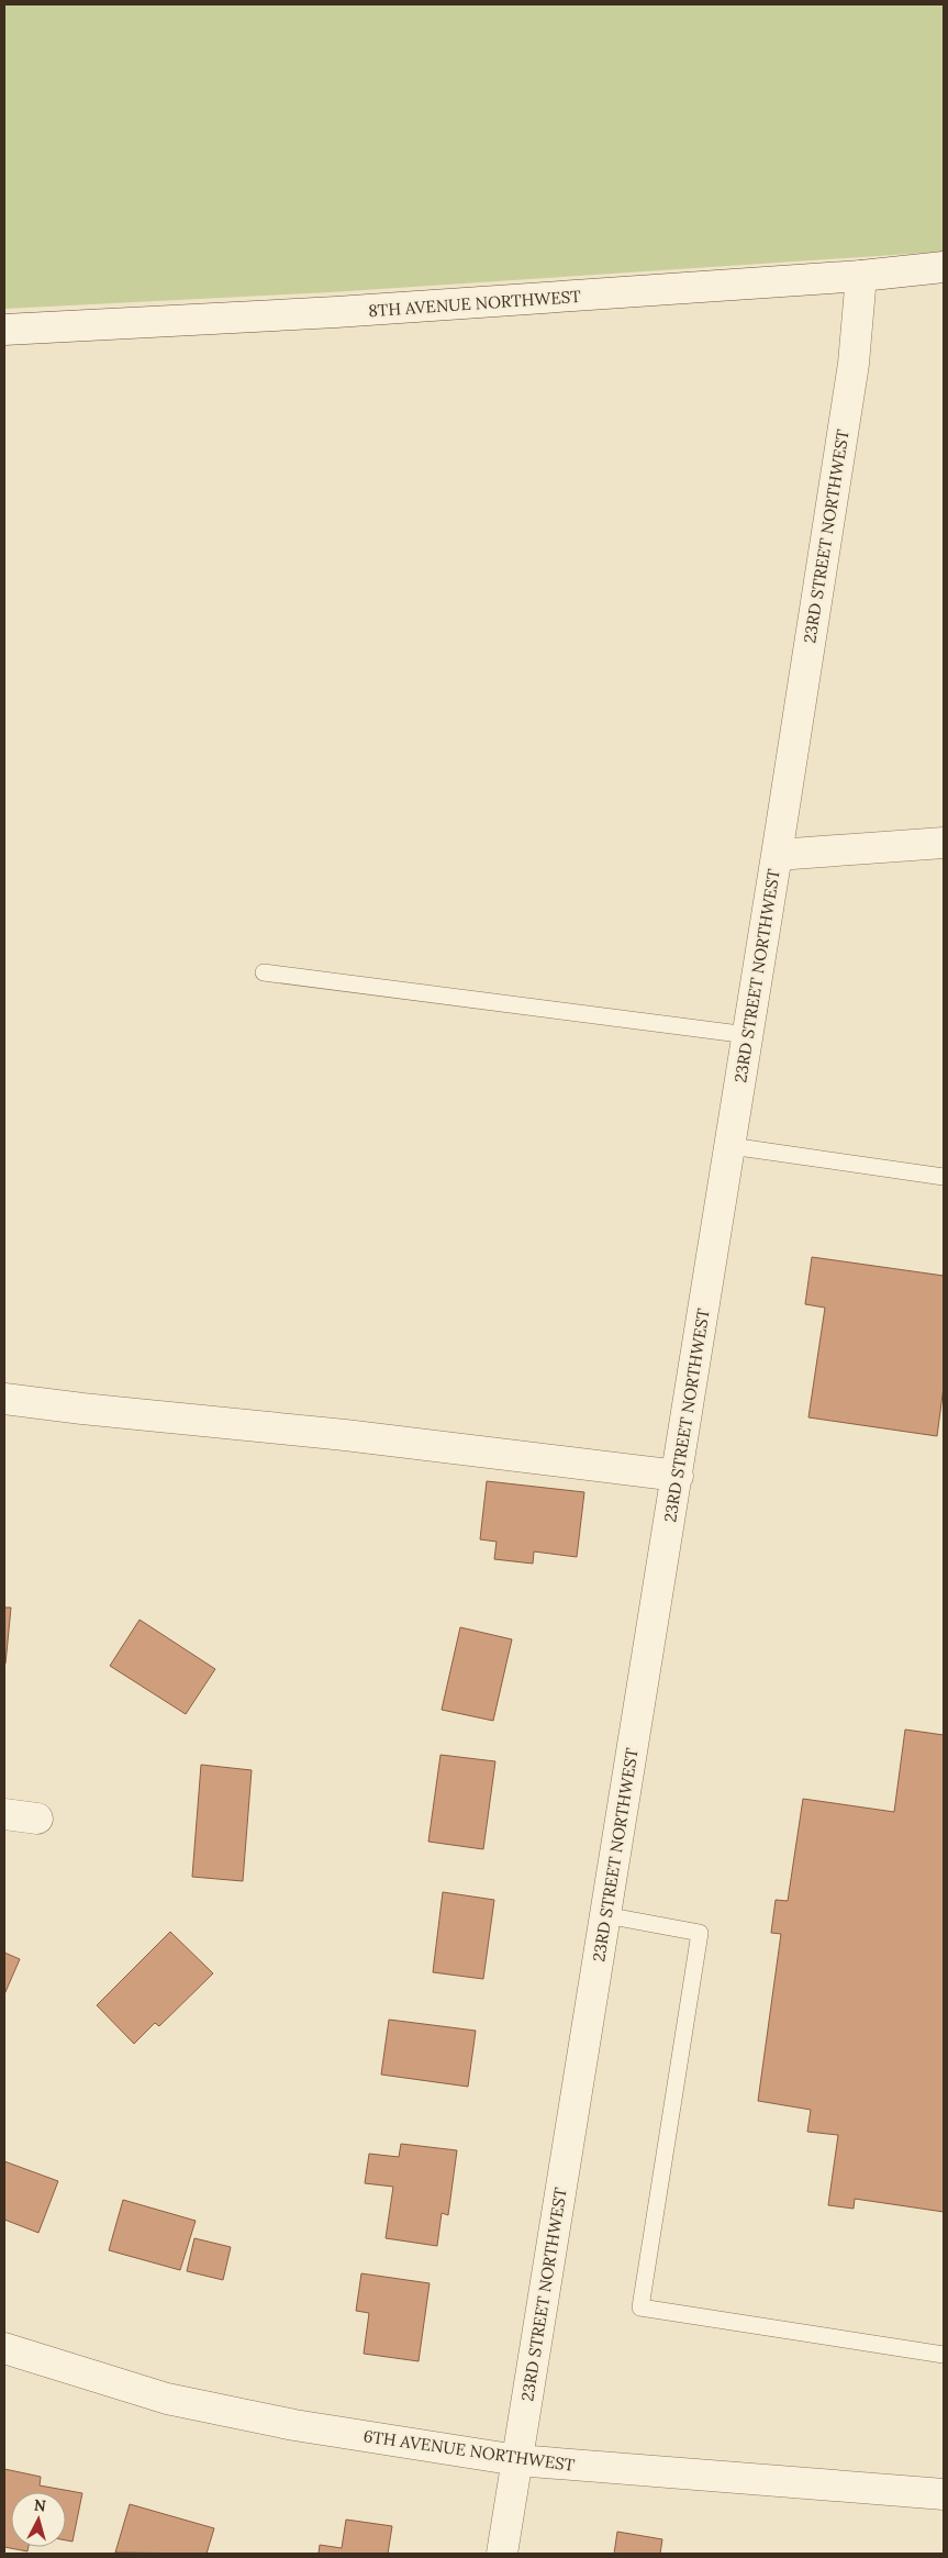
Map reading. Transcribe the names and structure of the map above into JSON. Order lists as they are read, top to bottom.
{
  "streets": {
    "street": ["8TH AVENUE NORTHWEST", "23RD STREET NORTHWEST", "6TH AVENUE NORTHWEST"]
  },
  "crossings": [
    ["8TH AVENUE NORTHWEST", "23RD STREET NORTHWEST"],
    ["23RD STREET NORTHWEST", "6TH AVENUE NORTHWEST"]
  ],
  "north": "top"
}
